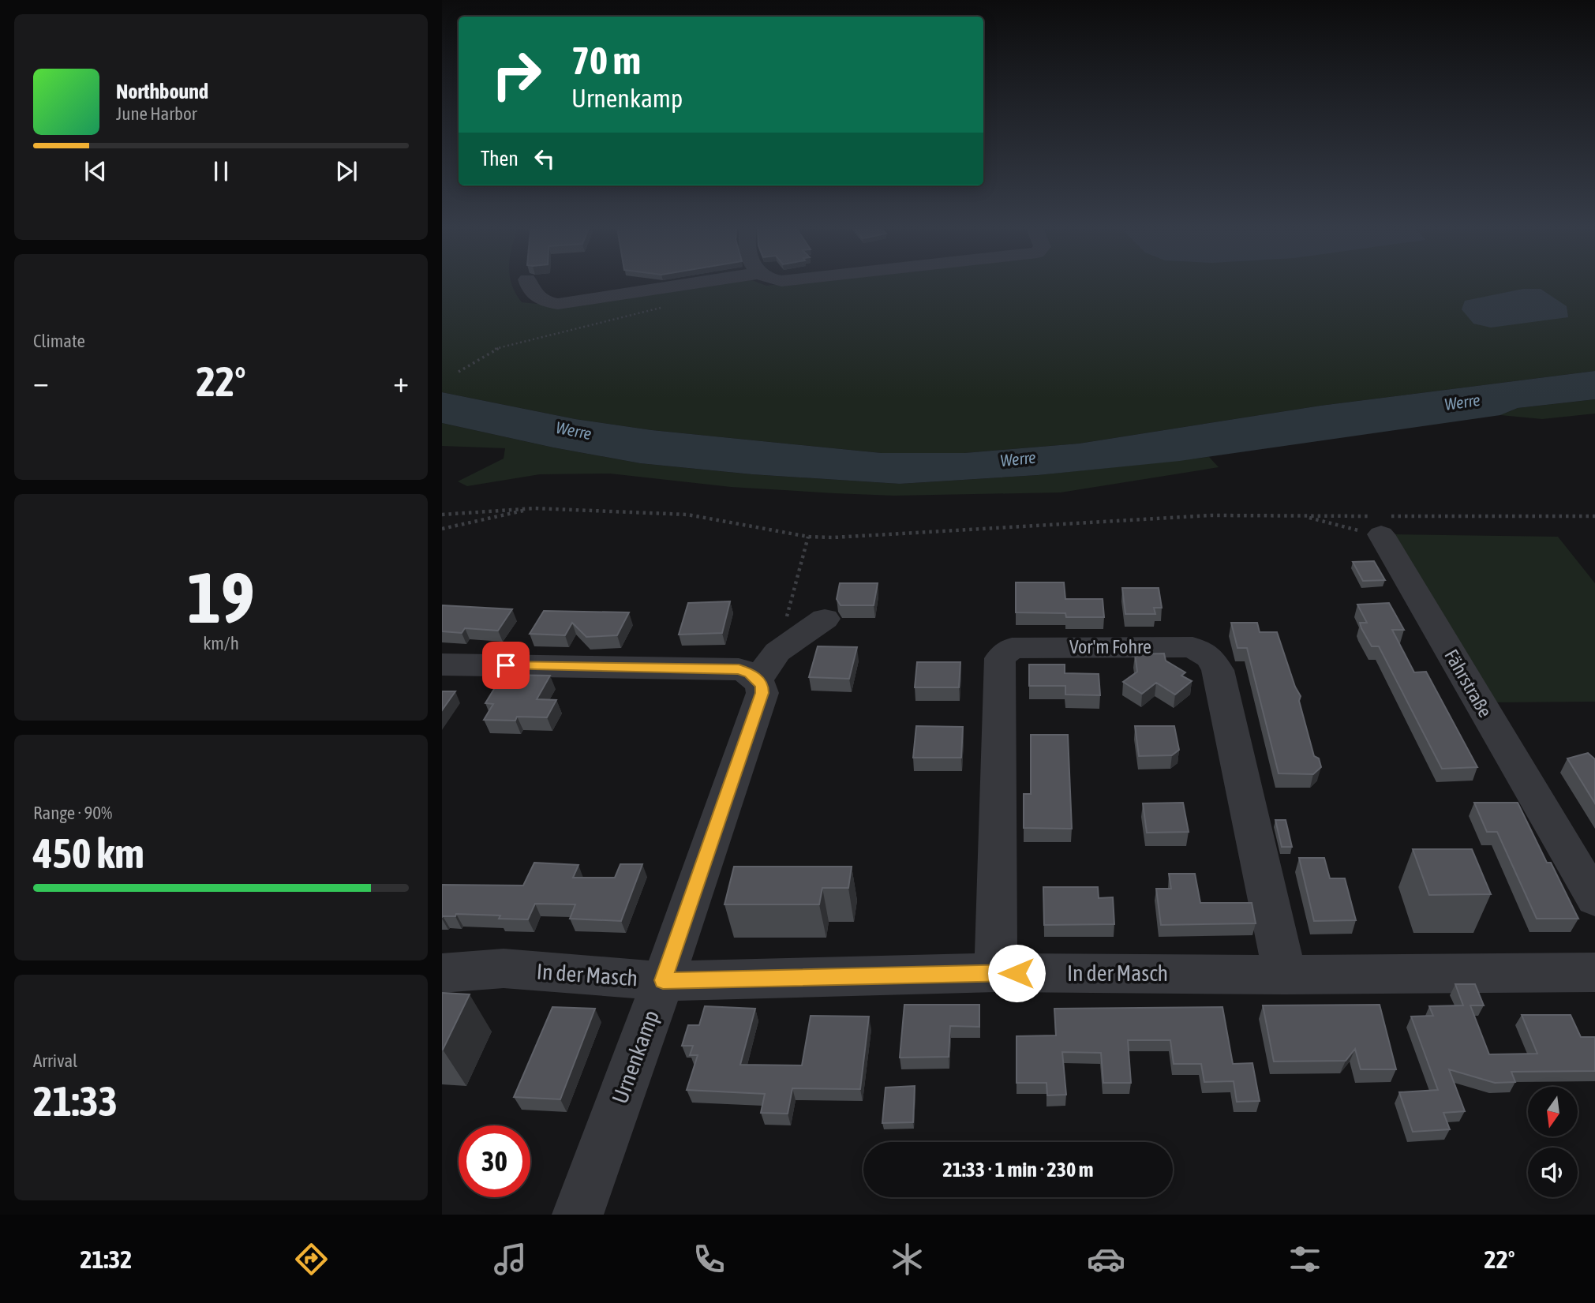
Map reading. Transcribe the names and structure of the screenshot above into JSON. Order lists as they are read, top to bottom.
{
  "streets": {
    "street": [
      "Vor'm Fohre",
      "Fährstraße",
      "In der Masch",
      "Urnenkamp"
    ]
  },
  "crossings": [
    ["Vor'm Fohre", "In der Masch"],
    ["In der Masch", "Urnenkamp"]
  ],
  "water": ["Werre"],
  "north": "bottom",
  "page": {
    "turn": ["70 m", "Urnenkamp"],
    "song": ["Northbound", "June Harbor"],
    "then": "Then",
    "tile": [
      "Climate",
      ["19", "km/h"],
      ["Range · 90%", "450 km"],
      ["Arrival", "21:33"]
    ],
    "heat": ["−", "22°", "+"],
    "limit": "30",
    "trip": "21:33 · 1 min · 230 m",
    "tabs": ["21:32", "22°"]
  }
}
